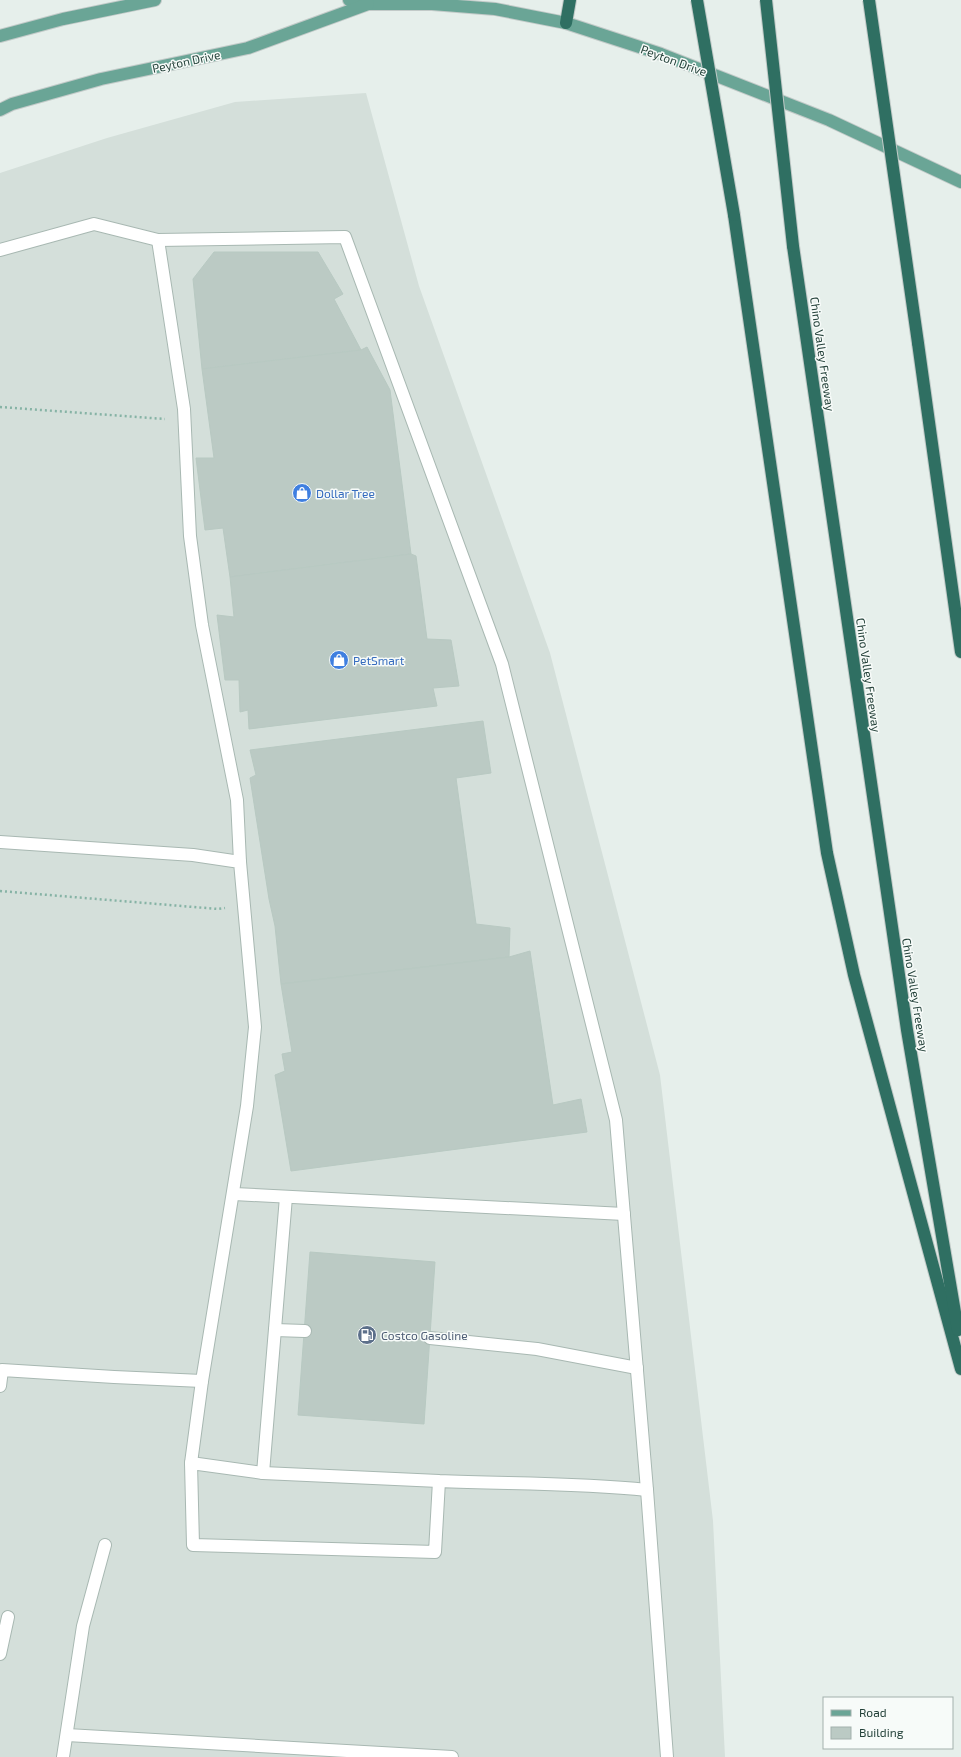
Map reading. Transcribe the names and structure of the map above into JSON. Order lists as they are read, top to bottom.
{
  "streets": {
    "highway": ["Chino Valley Freeway"],
    "main road": ["Peyton Drive"]
  },
  "places": {
    "shop": ["Dollar Tree", "PetSmart"],
    "fuel station": ["Costco Gasoline"]
  },
  "legend": ["Road", "Building"]
}
